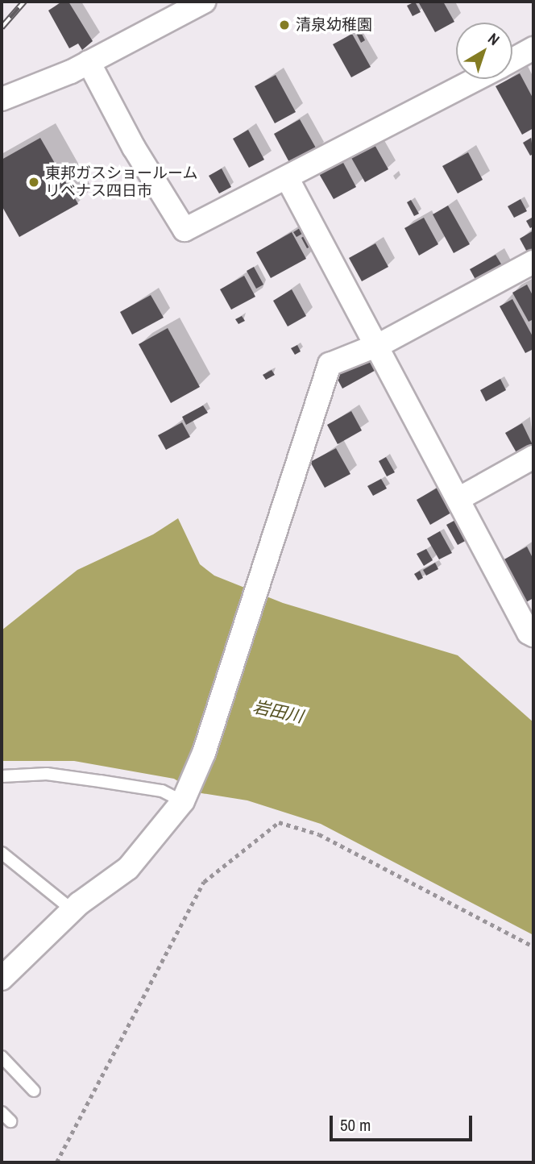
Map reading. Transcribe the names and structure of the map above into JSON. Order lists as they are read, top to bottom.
{
  "water": ["岩田川"],
  "places": ["清泉幼稚園", "東邦ガスショールーム リベナス四日市"],
  "scale_bar": "50 m",
  "north": "top right"
}
